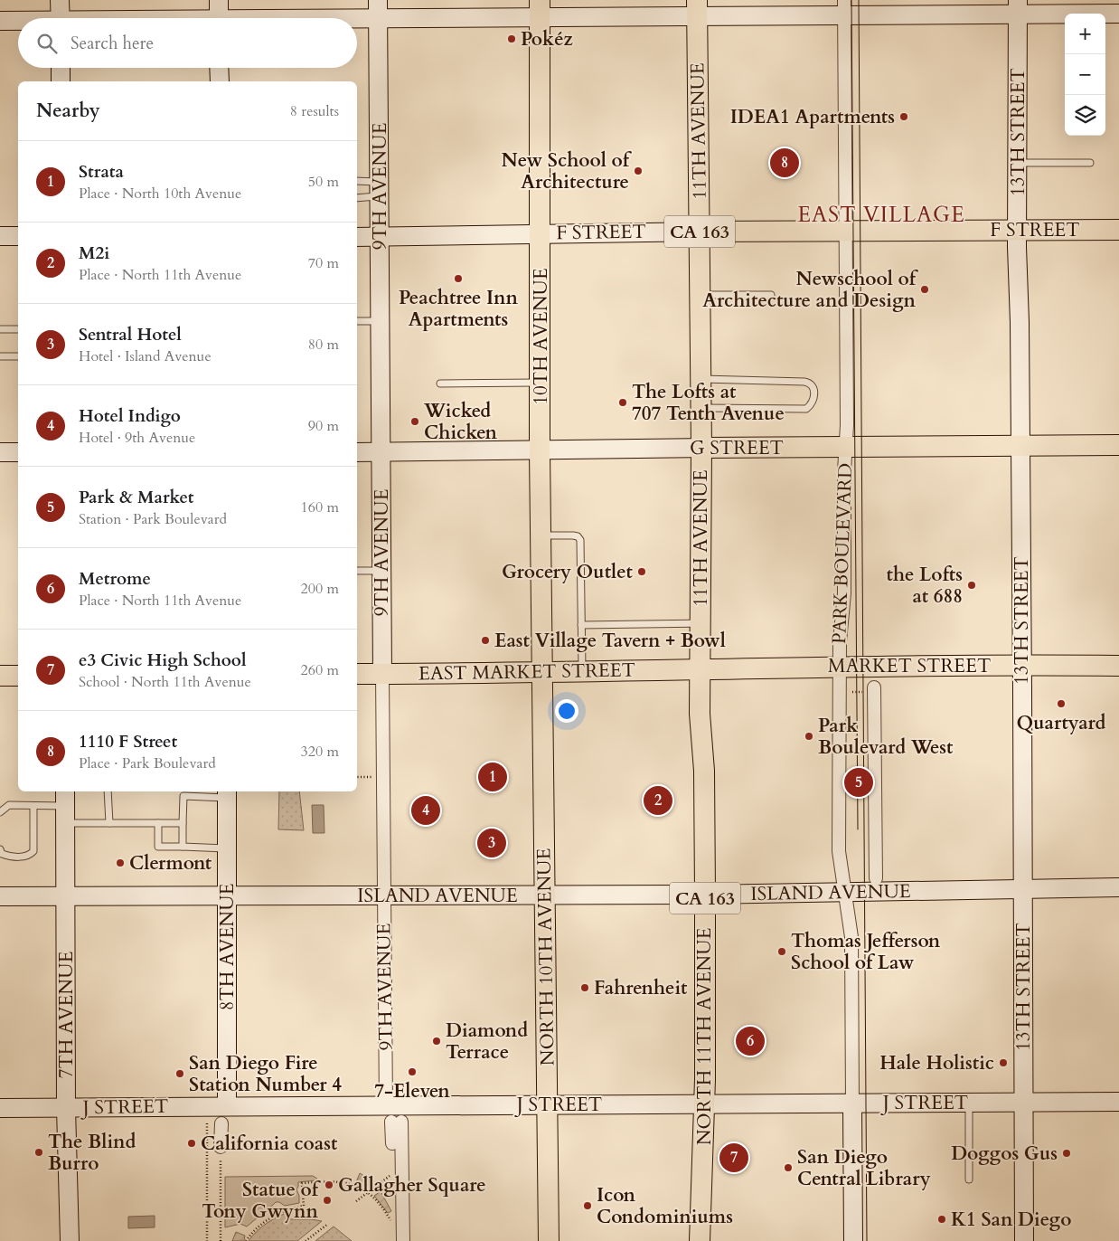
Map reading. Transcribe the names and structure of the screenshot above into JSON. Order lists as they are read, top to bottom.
{
  "streets": {
    "main road": [
      "11TH AVENUE",
      "F STREET",
      "CA 163",
      "10TH AVENUE",
      "G STREET",
      "MARKET STREET",
      "EAST MARKET STREET",
      "NORTH 10TH AVENUE",
      "NORTH 11TH AVENUE"
    ],
    "street": [
      "13TH STREET",
      "9TH AVENUE",
      "PARK BOULEVARD",
      "ISLAND AVENUE",
      "8TH AVENUE",
      "7TH AVENUE",
      "J STREET"
    ]
  },
  "crossings": [
    ["11TH AVENUE", "F STREET"],
    ["11TH AVENUE", "G STREET"],
    ["11TH AVENUE", "MARKET STREET"],
    ["11TH AVENUE", "EAST MARKET STREET"],
    ["11TH AVENUE", "NORTH 11TH AVENUE"],
    ["13TH STREET", "F STREET"],
    ["13TH STREET", "G STREET"],
    ["13TH STREET", "MARKET STREET"],
    ["13TH STREET", "ISLAND AVENUE"],
    ["13TH STREET", "J STREET"],
    ["9TH AVENUE", "F STREET"],
    ["9TH AVENUE", "G STREET"],
    ["9TH AVENUE", "EAST MARKET STREET"],
    ["9TH AVENUE", "ISLAND AVENUE"],
    ["9TH AVENUE", "J STREET"],
    ["F STREET", "10TH AVENUE"],
    ["F STREET", "PARK BOULEVARD"],
    ["10TH AVENUE", "G STREET"],
    ["10TH AVENUE", "EAST MARKET STREET"],
    ["10TH AVENUE", "NORTH 10TH AVENUE"],
    ["G STREET", "PARK BOULEVARD"],
    ["PARK BOULEVARD", "MARKET STREET"],
    ["PARK BOULEVARD", "ISLAND AVENUE"],
    ["PARK BOULEVARD", "J STREET"],
    ["MARKET STREET", "EAST MARKET STREET"],
    ["MARKET STREET", "NORTH 11TH AVENUE"],
    ["EAST MARKET STREET", "NORTH 10TH AVENUE"],
    ["EAST MARKET STREET", "NORTH 11TH AVENUE"],
    ["ISLAND AVENUE", "8TH AVENUE"],
    ["ISLAND AVENUE", "NORTH 10TH AVENUE"],
    ["ISLAND AVENUE", "7TH AVENUE"],
    ["ISLAND AVENUE", "NORTH 11TH AVENUE"],
    ["8TH AVENUE", "J STREET"],
    ["NORTH 10TH AVENUE", "J STREET"],
    ["7TH AVENUE", "J STREET"],
    ["NORTH 11TH AVENUE", "J STREET"]
  ],
  "districts": ["EAST VILLAGE"],
  "places": [
    "Pokéz",
    "IDEA1 Apartments",
    "New School of Architecture",
    "Peachtree Inn Apartments",
    "Newschool of Architecture and Design",
    "The Lofts at 707 Tenth Avenue",
    "Wicked Chicken",
    "Grocery Outlet",
    "the Lofts at 688",
    "East Village Tavern + Bowl",
    "Quartyard",
    "Park Boulevard West",
    "Clermont",
    "Thomas Jefferson School of Law",
    "Fahrenheit",
    "Diamond Terrace",
    "Hale Holistic",
    "7-Eleven",
    "San Diego Fire Station Number 4",
    "California coast",
    "The Blind Burro",
    "Doggos Gus",
    "San Diego Central Library",
    "Gallagher Square",
    "Statue of Tony Gwynn",
    "Icon Condominiums",
    "K1 San Diego"
  ],
  "page": {
    "map_buttons": ["+", "−"],
    "search": "Search here",
    "heading": ["Nearby", "8 results"],
    "list": [
      {
        "mark": "1",
        "name": "Strata",
        "note": "Place · North 10th Avenue",
        "value": "50 m"
      },
      {
        "mark": "2",
        "name": "M2i",
        "note": "Place · North 11th Avenue",
        "value": "70 m"
      },
      {
        "mark": "3",
        "name": "Sentral Hotel",
        "note": "Hotel · Island Avenue",
        "value": "80 m"
      },
      {
        "mark": "4",
        "name": "Hotel Indigo",
        "note": "Hotel · 9th Avenue",
        "value": "90 m"
      },
      {
        "mark": "5",
        "name": "Park & Market",
        "note": "Station · Park Boulevard",
        "value": "160 m"
      },
      {
        "mark": "6",
        "name": "Metrome",
        "note": "Place · North 11th Avenue",
        "value": "200 m"
      },
      {
        "mark": "7",
        "name": "e3 Civic High School",
        "note": "School · North 11th Avenue",
        "value": "260 m"
      },
      {
        "mark": "8",
        "name": "1110 F Street",
        "note": "Place · Park Boulevard",
        "value": "320 m"
      }
    ],
    "pins": [
      "8",
      "1",
      "5",
      "2",
      "4",
      "3",
      "6",
      "7"
    ]
  }
}
